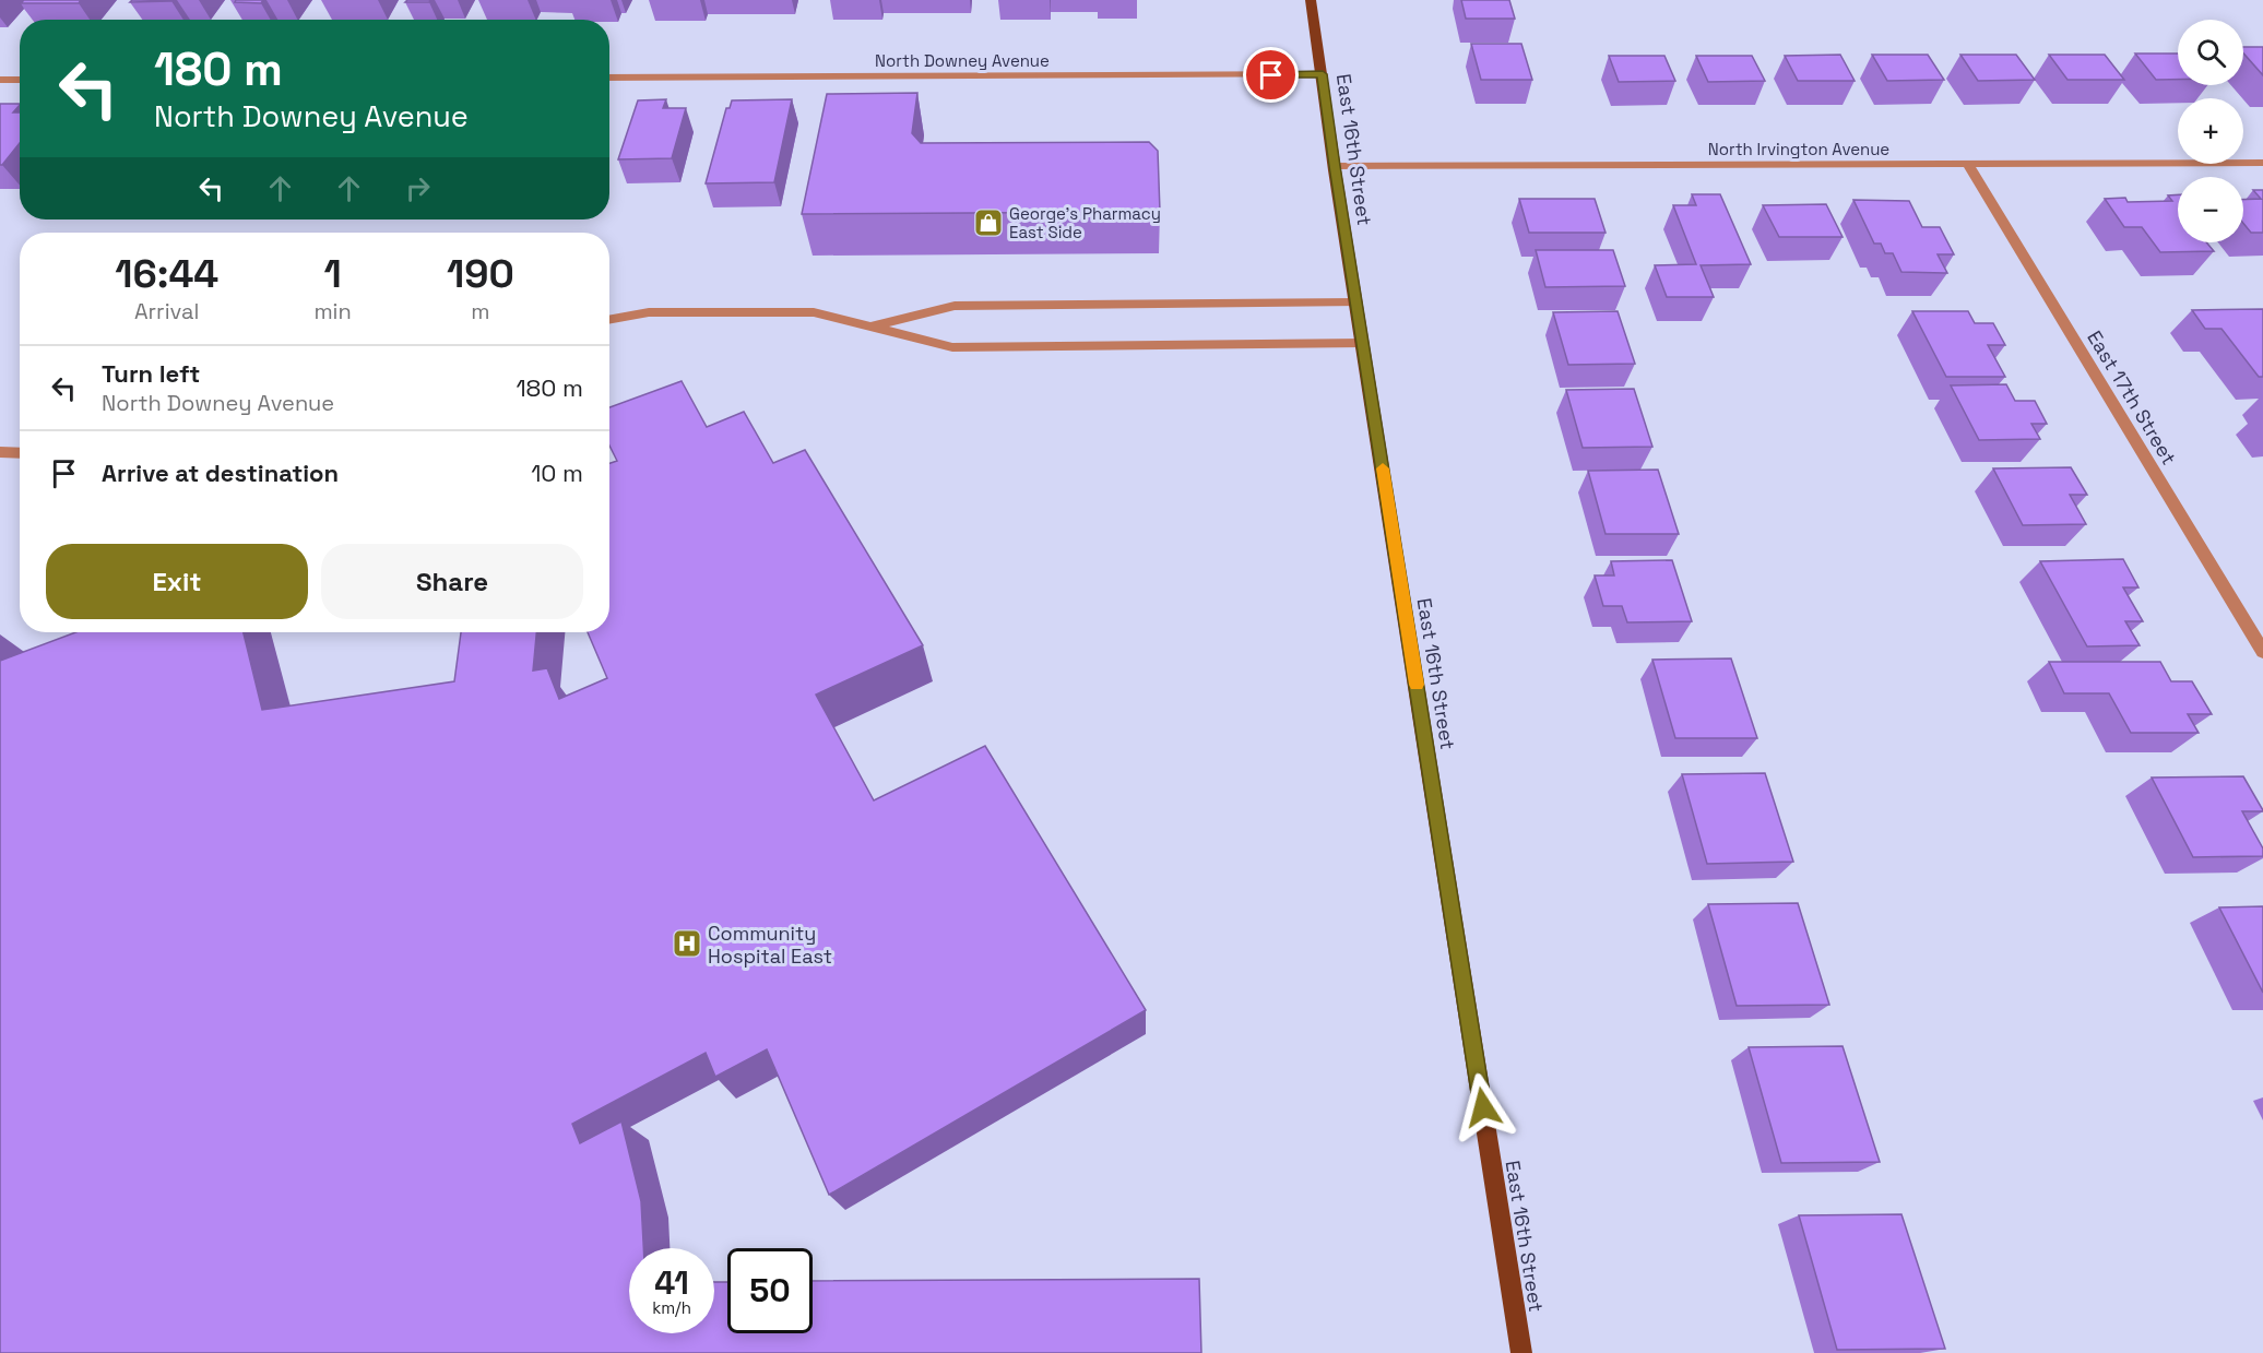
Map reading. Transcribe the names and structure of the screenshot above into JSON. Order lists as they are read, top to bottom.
{
  "streets": {
    "main road": ["East 16th Street"],
    "street": ["North Downey Avenue", "North Irvington Avenue", "East 17th Street"]
  },
  "crossings": [
    ["North Downey Avenue", "East 16th Street"],
    ["North Irvington Avenue", "East 16th Street"],
    ["North Irvington Avenue", "East 17th Street"]
  ],
  "places": {
    "shop": ["George's Pharmacy East Side"],
    "hospital": ["Community Hospital East"]
  },
  "page": {
    "map_buttons": ["+", "−"],
    "turn": ["180 m", "North Downey Avenue"],
    "eta": [
      "16:44",
      "Arrival",
      "1",
      "min",
      "190",
      "m"
    ],
    "list": [
      {
        "name": "Turn left",
        "note": "North Downey Avenue",
        "value": "180 m"
      },
      {
        "name": "Arrive at destination",
        "value": "10 m"
      }
    ],
    "buttons": ["Exit", "Share"],
    "speed": "41 km/h",
    "limit": "50"
  }
}
